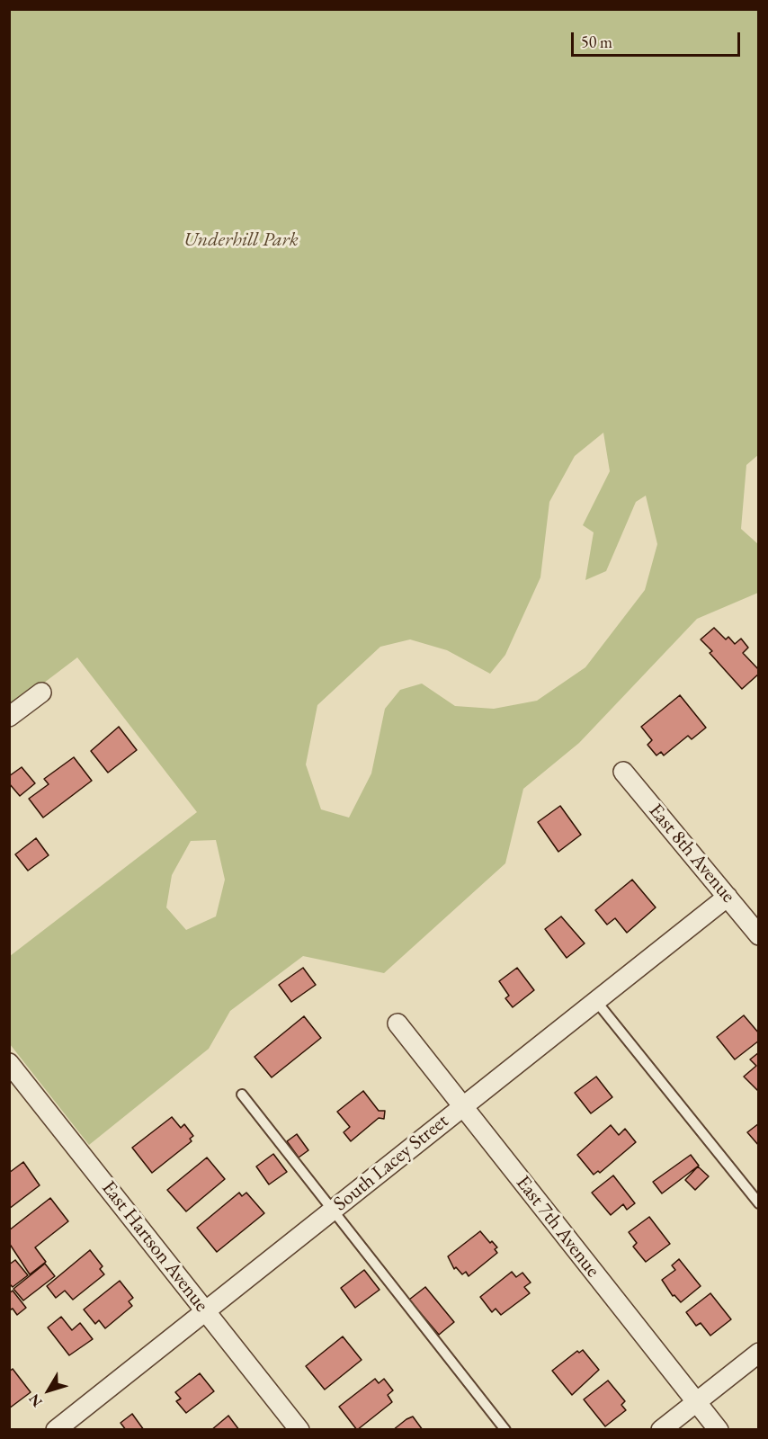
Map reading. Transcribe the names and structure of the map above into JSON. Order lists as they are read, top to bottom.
{
  "streets": {
    "street": [
      "East 8th Avenue",
      "South Lacey Street",
      "East 7th Avenue",
      "East Hartson Avenue"
    ]
  },
  "crossings": [
    ["East 8th Avenue", "South Lacey Street"],
    ["South Lacey Street", "East 7th Avenue"],
    ["South Lacey Street", "East Hartson Avenue"]
  ],
  "parks": ["Underhill Park"],
  "scale_bar": "50 m",
  "north": "bottom left"
}
